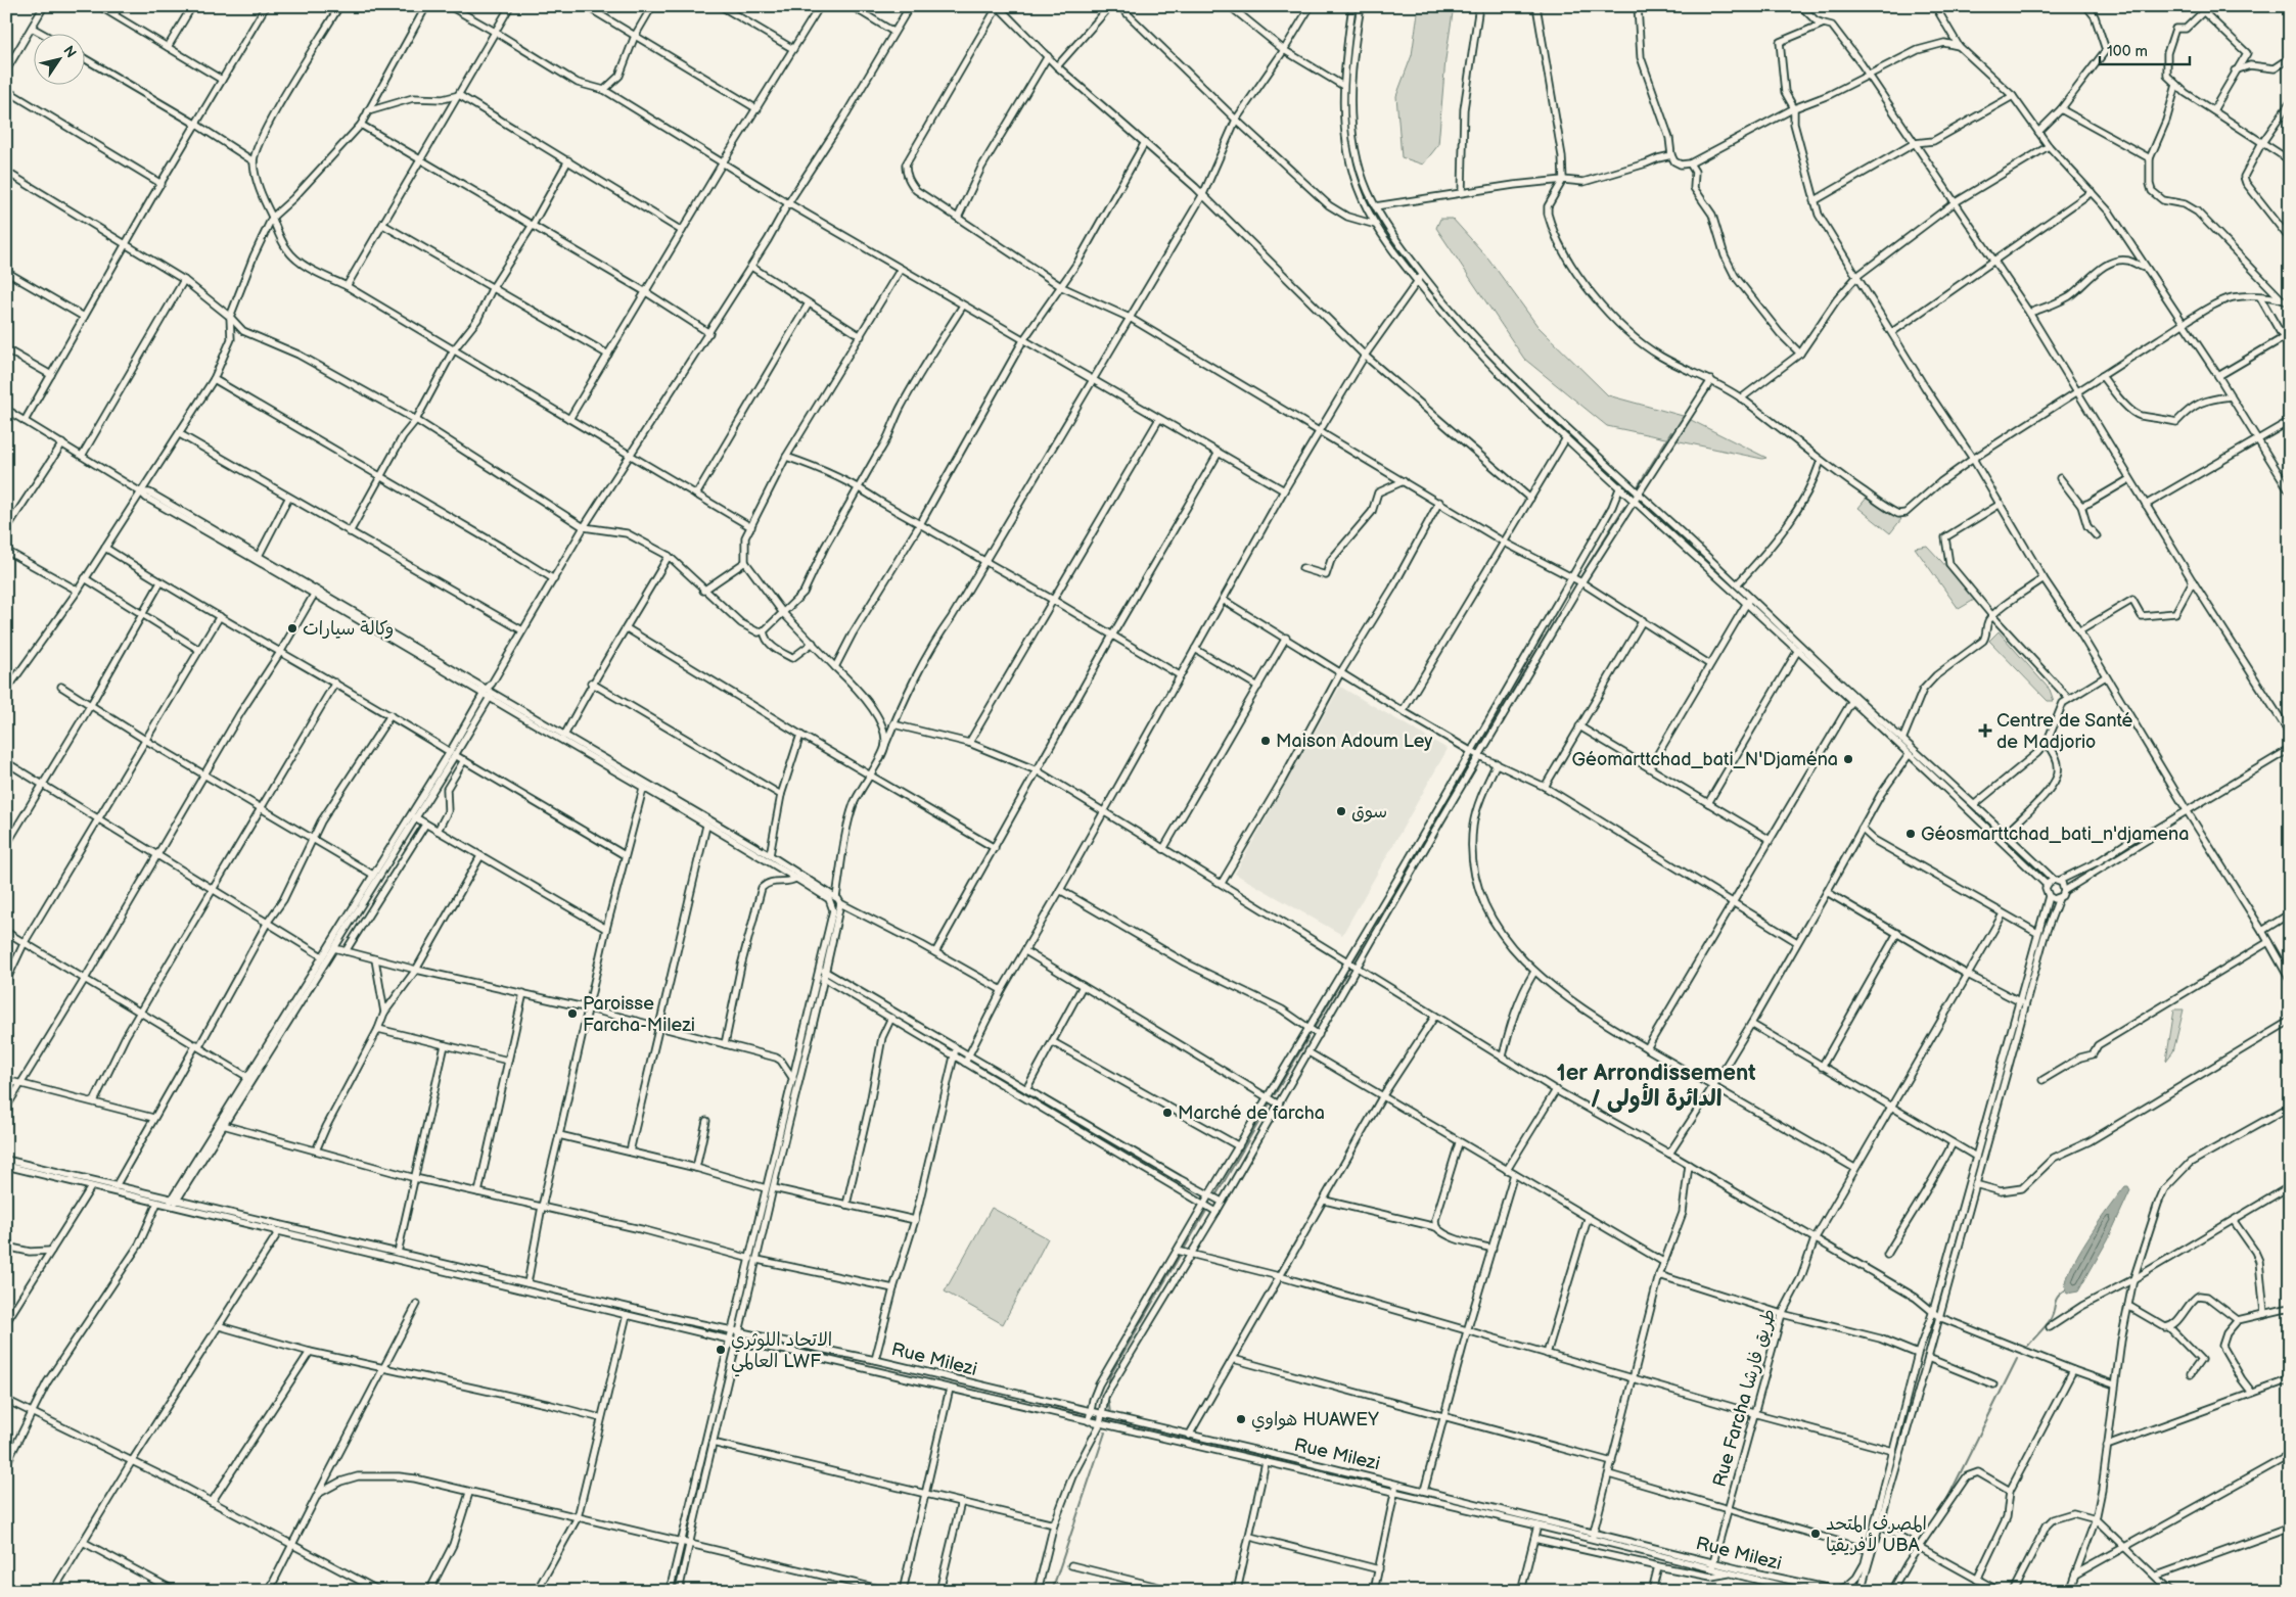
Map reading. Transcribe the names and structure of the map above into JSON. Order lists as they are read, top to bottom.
{
  "streets": {
    "street": ["Rue Milezi", "Rue Farcha طريق فارشا"]
  },
  "crossings": [
    ["Rue Milezi", "Rue Farcha طريق فارشا"]
  ],
  "districts": ["1er Arrondissement / الدائرة الأولى"],
  "places": {
    "other": [
      "وكالة سيارات",
      "Maison Adoum Ley",
      "Géomarttchad_bati_N'Djaména",
      "سوق",
      "Géosmarttchad_bati_n'djamena",
      "Paroisse Farcha-Milezi",
      "Marché de farcha",
      "الاتحاد اللوثري العالمي LWF",
      "هواوي HUAWEY",
      "المصرف المتحد لأفريقيا UBA"
    ],
    "health": ["Centre de Santé de Madjorio"]
  },
  "scale_bar": "100 m",
  "north": "top right"
}
